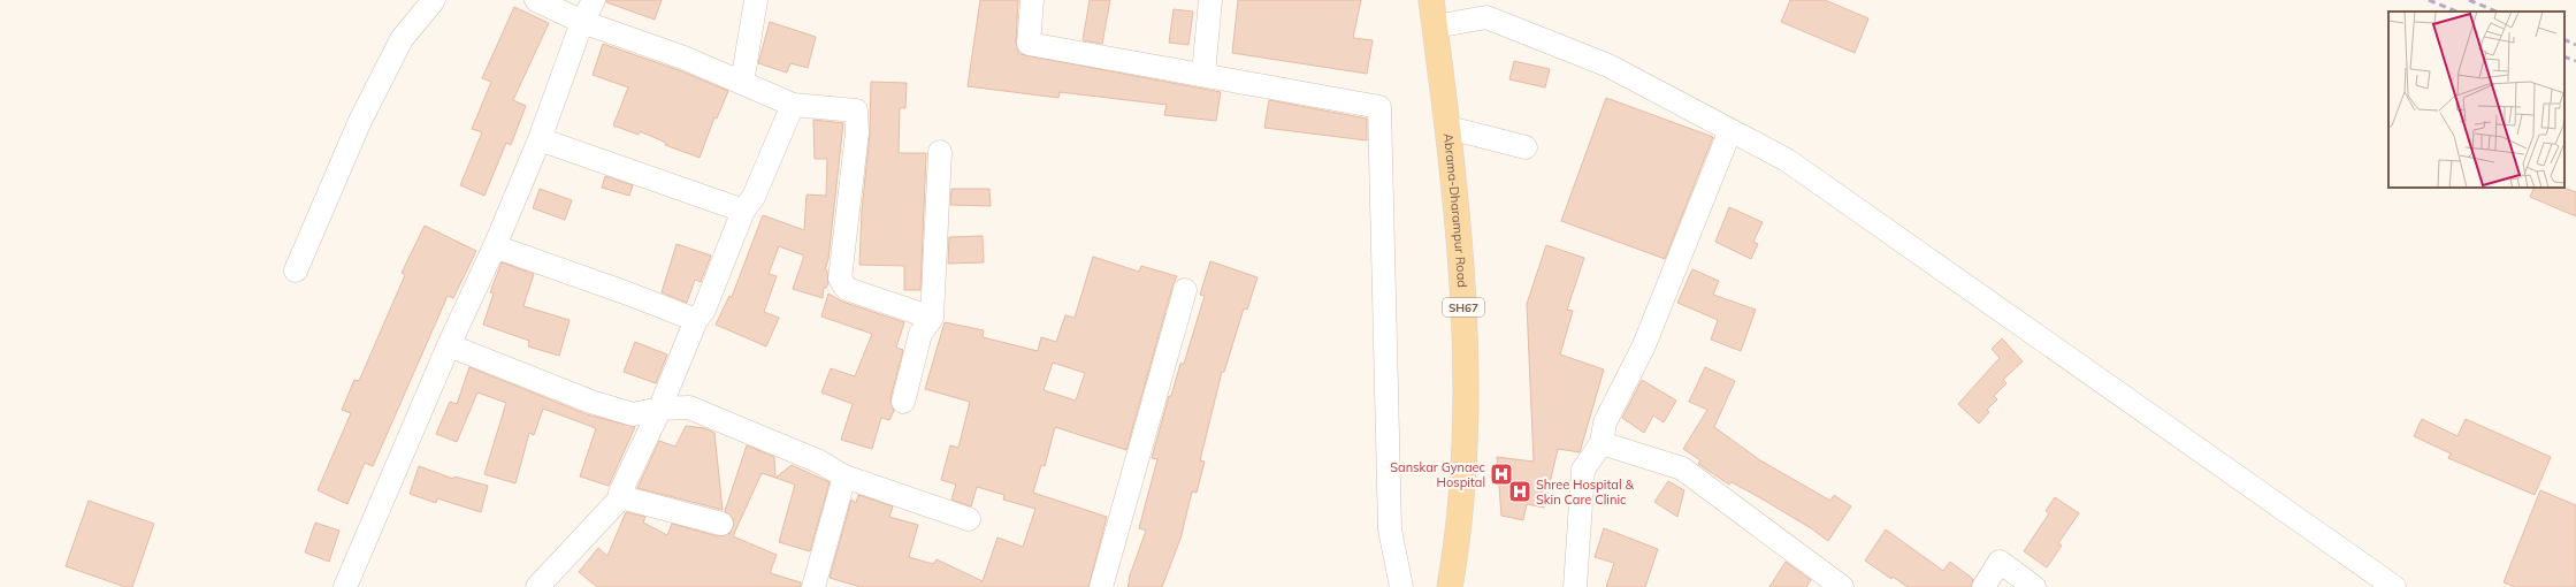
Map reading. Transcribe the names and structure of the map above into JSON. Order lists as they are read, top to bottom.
{
  "streets": {
    "main road": ["Abrama-Dharampur Road", "SH67"]
  },
  "crossings": [
    ["Abrama-Dharampur Road", "SH67"]
  ],
  "places": {
    "hospital": ["Sanskar Gynaec Hospital", "Shree Hospital & Skin Care Clinic"]
  }
}
